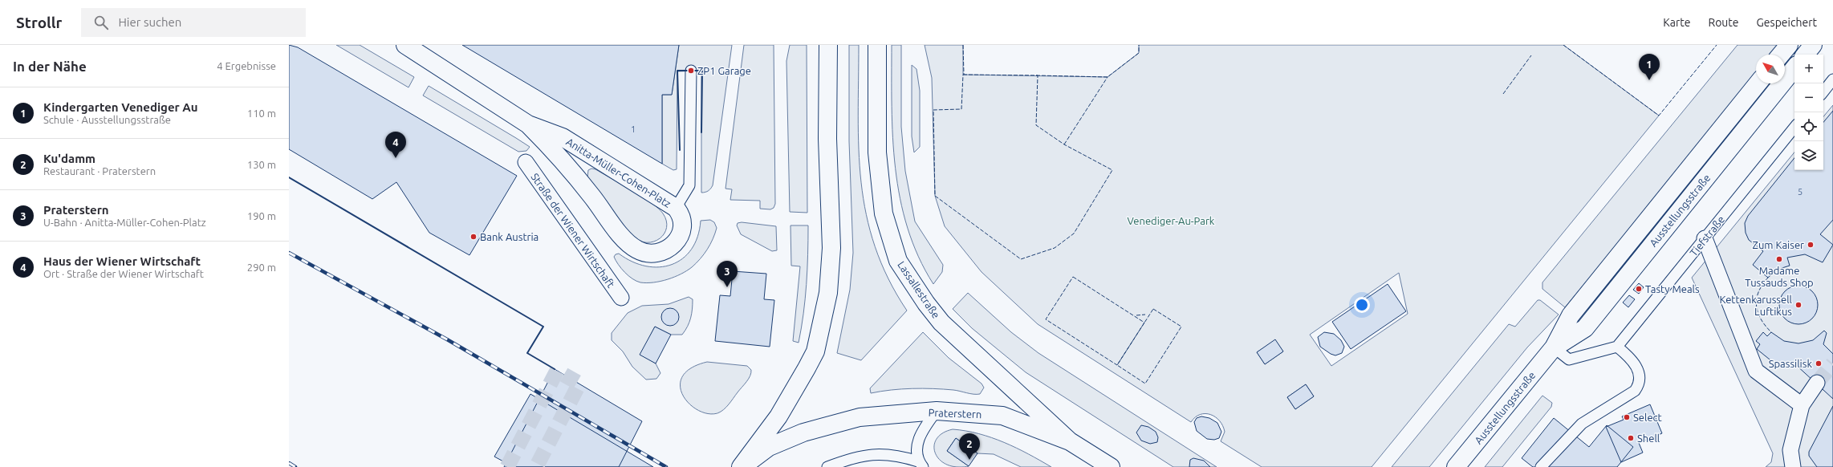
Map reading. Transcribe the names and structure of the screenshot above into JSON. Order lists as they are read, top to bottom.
{
  "streets": {
    "main road": [
      "Anitta-Müller-Cohen-Platz",
      "Ausstellungsstraße",
      "Lassallestraße",
      "Praterstern"
    ],
    "street": ["Straße der Wiener Wirtschaft"],
    "lane": ["Tiefstraße"]
  },
  "crossings": [
    ["Lassallestraße", "Praterstern"]
  ],
  "parks": ["Venediger-Au-Park"],
  "places": [
    "ZP1 Garage",
    "Bank Austria",
    "Zum Kaiser",
    "Madame Tussauds Shop",
    "Tasty Meals",
    "Kettenkarussell Luftikus",
    "Spassilisk",
    "Select",
    "Shell"
  ],
  "house_numbers": ["1", "5"],
  "north": "top left",
  "page": {
    "header": "Strollr",
    "search": "Hier suchen",
    "nav": ["Karte", "Route", "Gespeichert"],
    "heading": ["In der Nähe", "4 Ergebnisse"],
    "pins": [
      "1",
      "4",
      "3",
      "2"
    ],
    "map_buttons": ["+", "−"],
    "list": [
      {
        "mark": "1",
        "name": "Kindergarten Venediger Au",
        "note": "Schule · Ausstellungsstraße",
        "value": "110 m"
      },
      {
        "mark": "2",
        "name": "Ku'damm",
        "note": "Restaurant · Praterstern",
        "value": "130 m"
      },
      {
        "mark": "3",
        "name": "Praterstern",
        "note": "U-Bahn · Anitta-Müller-Cohen-Platz",
        "value": "190 m"
      },
      {
        "mark": "4",
        "name": "Haus der Wiener Wirtschaft",
        "note": "Ort · Straße der Wiener Wirtschaft",
        "value": "290 m"
      }
    ]
  }
}
